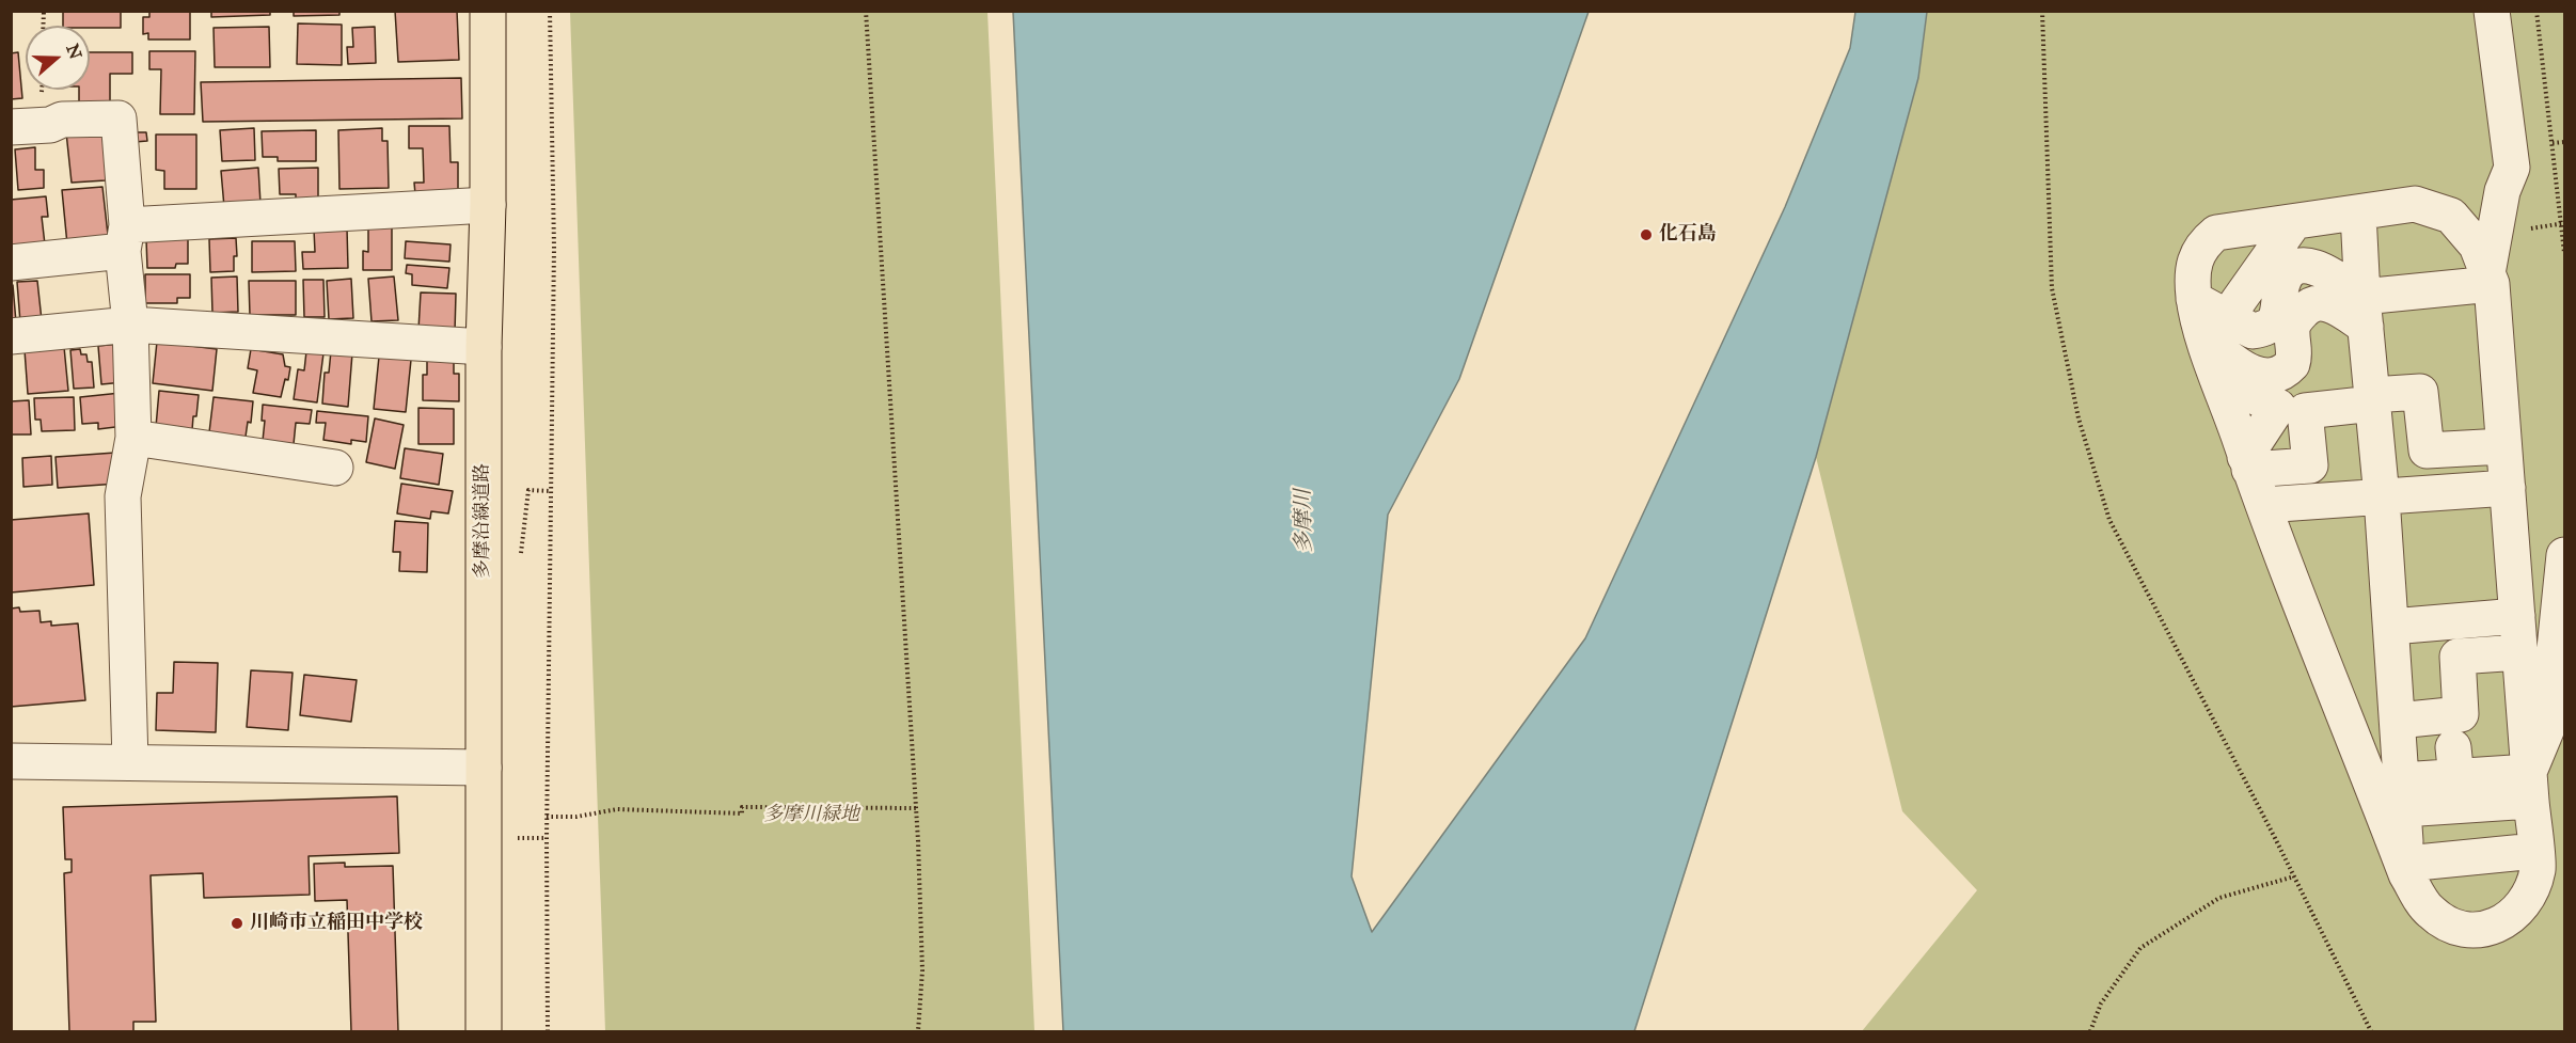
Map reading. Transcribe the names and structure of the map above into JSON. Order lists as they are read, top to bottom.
{
  "streets": {
    "main road": ["多摩沿線道路"]
  },
  "water": ["多摩川"],
  "parks": ["多摩川緑地"],
  "places": ["化石島", "川崎市立稲田中学校"],
  "north": "right"
}
